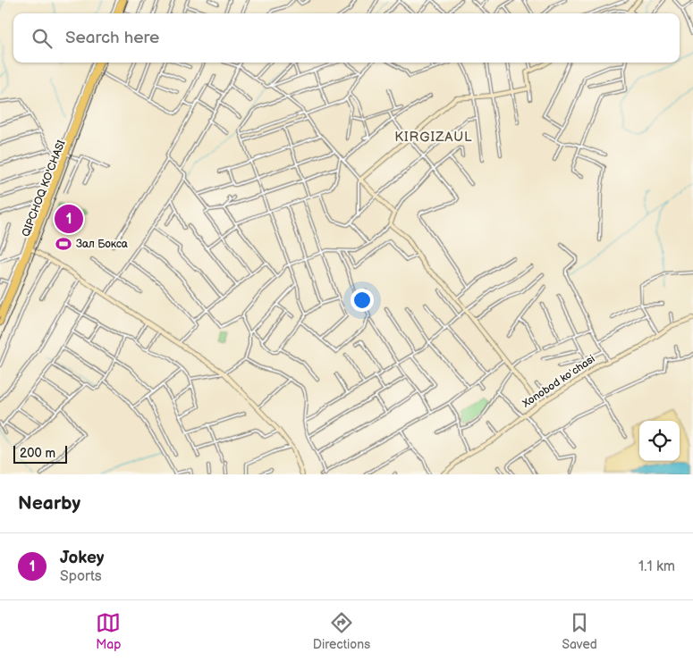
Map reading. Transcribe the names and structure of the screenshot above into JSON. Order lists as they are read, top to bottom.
{
  "streets": {
    "main road": ["QIPCHOQ KO'CHASI"],
    "street": ["Xonobod koʻchasi"]
  },
  "districts": ["KIRGIZAUL"],
  "places": {
    "sports": ["Зал Бокса"]
  },
  "scale_bar": "200 m",
  "page": {
    "search": "Search here",
    "pins": "1",
    "scale": "200 m",
    "heading": "Nearby",
    "list": [
      {
        "mark": "1",
        "name": "Jokey",
        "note": "Sports",
        "value": "1.1 km"
      }
    ],
    "nav": ["Map", "Directions", "Saved"]
  }
}
